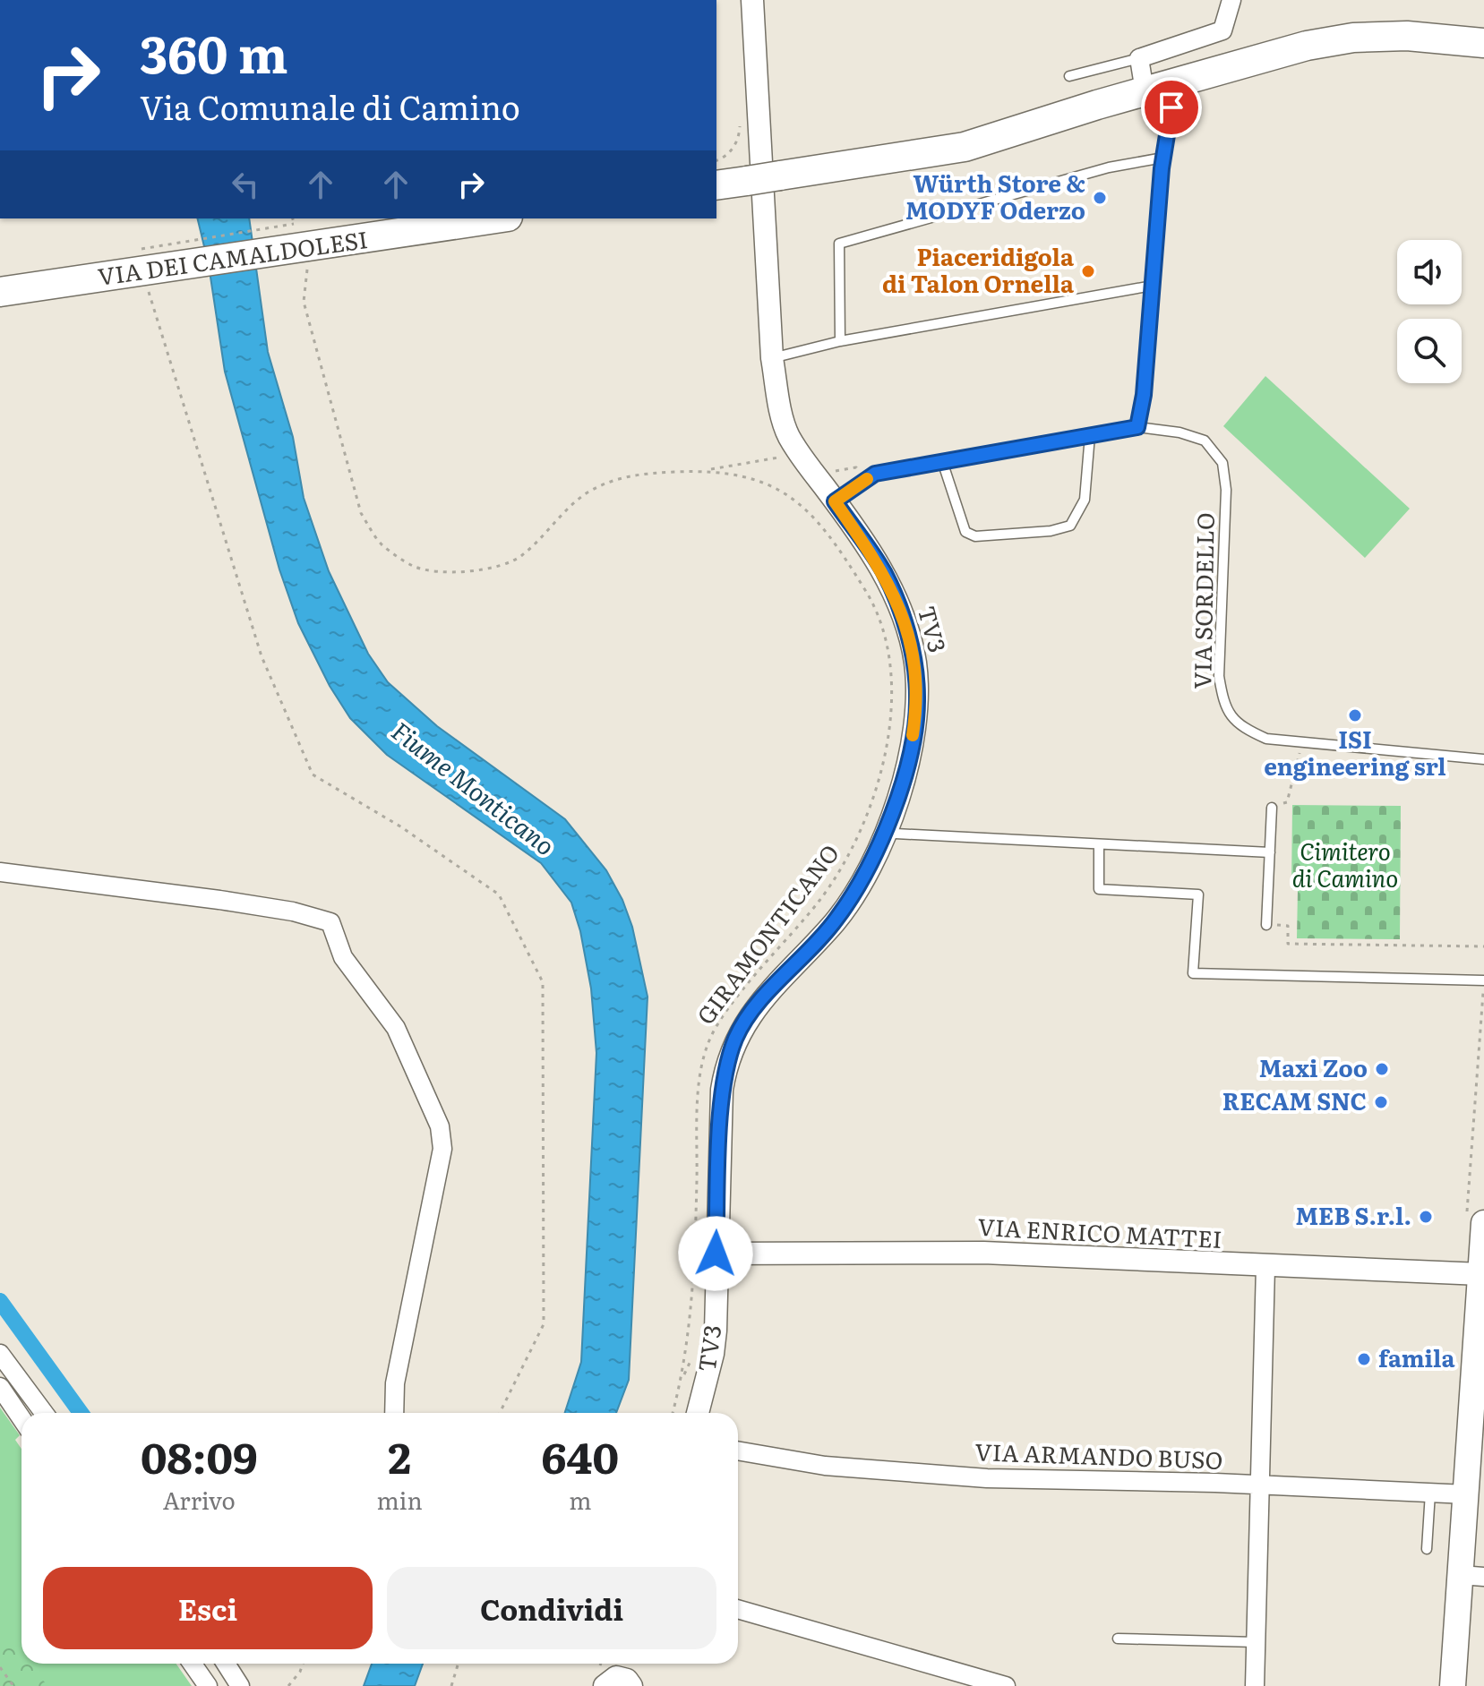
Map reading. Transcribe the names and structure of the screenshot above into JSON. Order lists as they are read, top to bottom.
{
  "streets": {
    "main road": ["VIA DEI CAMALDOLESI"],
    "street": ["VIA ENRICO MATTEI", "VIA ARMANDO BUSO"],
    "lane": ["VIA SORDELLO"],
    "path": ["GIRAMONTICANO"]
  },
  "crossings": [
    ["VIA DEI CAMALDOLESI", "GIRAMONTICANO"]
  ],
  "water": ["Fiume Monticano"],
  "parks": ["Cimitero di Camino"],
  "places": [
    "Würth Store & MODYF Oderzo",
    "Piaceridigola di Talon Ornella",
    "ISI engineering srl",
    "Maxi Zoo",
    "RECAM SNC",
    "MEB S.r.l.",
    "famila"
  ],
  "page": {
    "turn": ["360 m", "Via Comunale di Camino"],
    "eta": [
      "08:09",
      "Arrivo",
      "2",
      "min",
      "640",
      "m"
    ],
    "buttons": ["Esci", "Condividi"]
  }
}
